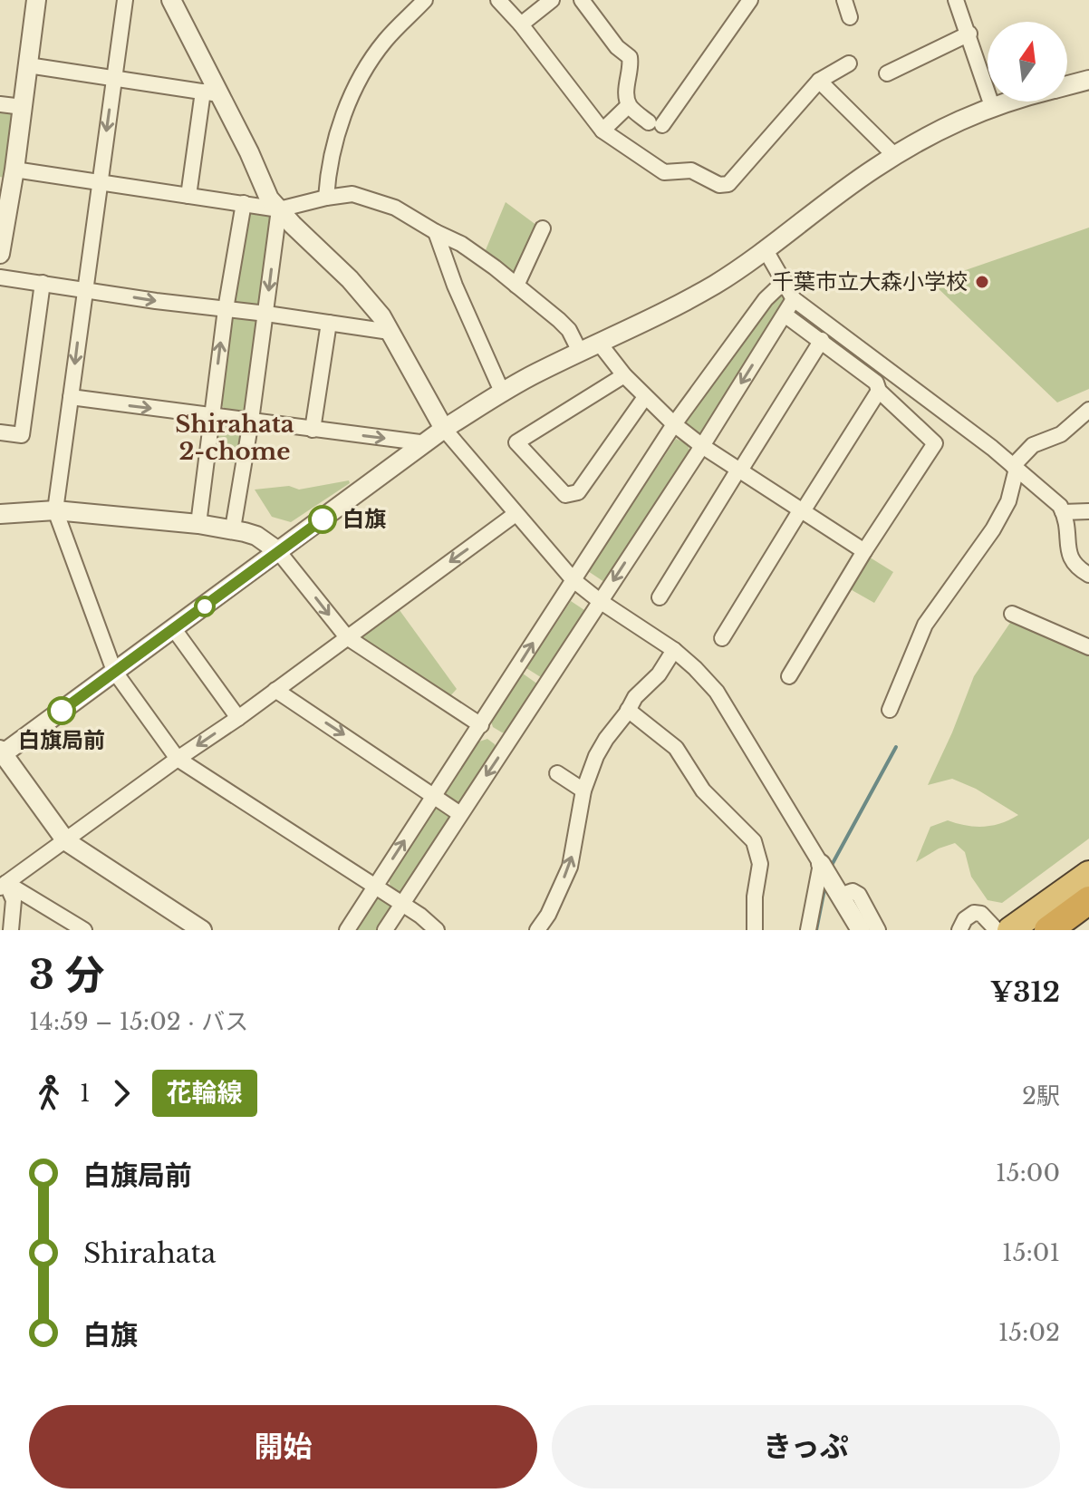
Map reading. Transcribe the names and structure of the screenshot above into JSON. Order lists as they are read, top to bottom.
{
  "districts": ["Shirahata 2-chome"],
  "places": ["千葉市立大森小学校", "白旗", "白旗局前"],
  "lines": ["bus line 花輪線"],
  "north": "top",
  "page": {
    "heading": ["3 分", "14:59 – 15:02 · バス", "¥312"],
    "legs": ["1", "花輪線", "2駅"],
    "list": [
      {
        "name": "白旗局前",
        "value": "15:00"
      },
      {
        "name": "Shirahata",
        "value": "15:01"
      },
      {
        "name": "白旗",
        "value": "15:02"
      }
    ],
    "buttons": ["開始", "きっぷ"]
  }
}
